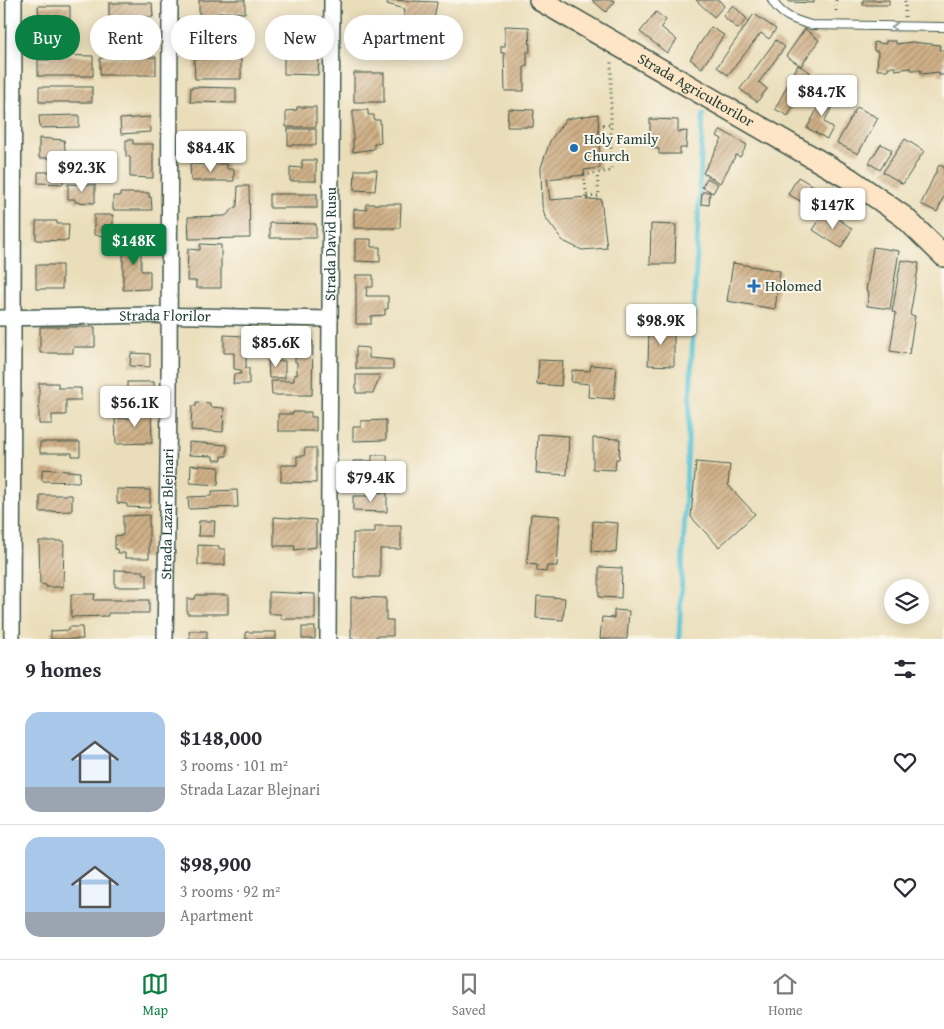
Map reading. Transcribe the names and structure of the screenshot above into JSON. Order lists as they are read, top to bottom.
{
  "streets": {
    "street": [
      "Strada Agricultorilor",
      "Strada David Rusu",
      "Strada Florilor",
      "Strada Lazar Blejnari"
    ]
  },
  "crossings": [
    ["Strada David Rusu", "Strada Florilor"],
    ["Strada Florilor", "Strada Lazar Blejnari"]
  ],
  "places": {
    "other": ["Holy Family Church"],
    "health": ["Holomed"]
  },
  "page": {
    "chip": [
      "Buy",
      "Rent",
      "Filters",
      "New",
      "Apartment"
    ],
    "price": [
      "$84.7K",
      "$84.4K",
      "$92.3K",
      "$147K",
      "$148K",
      "$98.9K",
      "$85.6K",
      "$56.1K",
      "$79.4K"
    ],
    "heading": "9 homes",
    "list": [
      {
        "name": "$148,000",
        "note": "3 rooms · 101 m² · Strada Lazar Blejnari"
      },
      {
        "name": "$98,900",
        "note": "3 rooms · 92 m² · Apartment"
      }
    ],
    "tabs": ["Map", "Saved", "Home"]
  }
}
